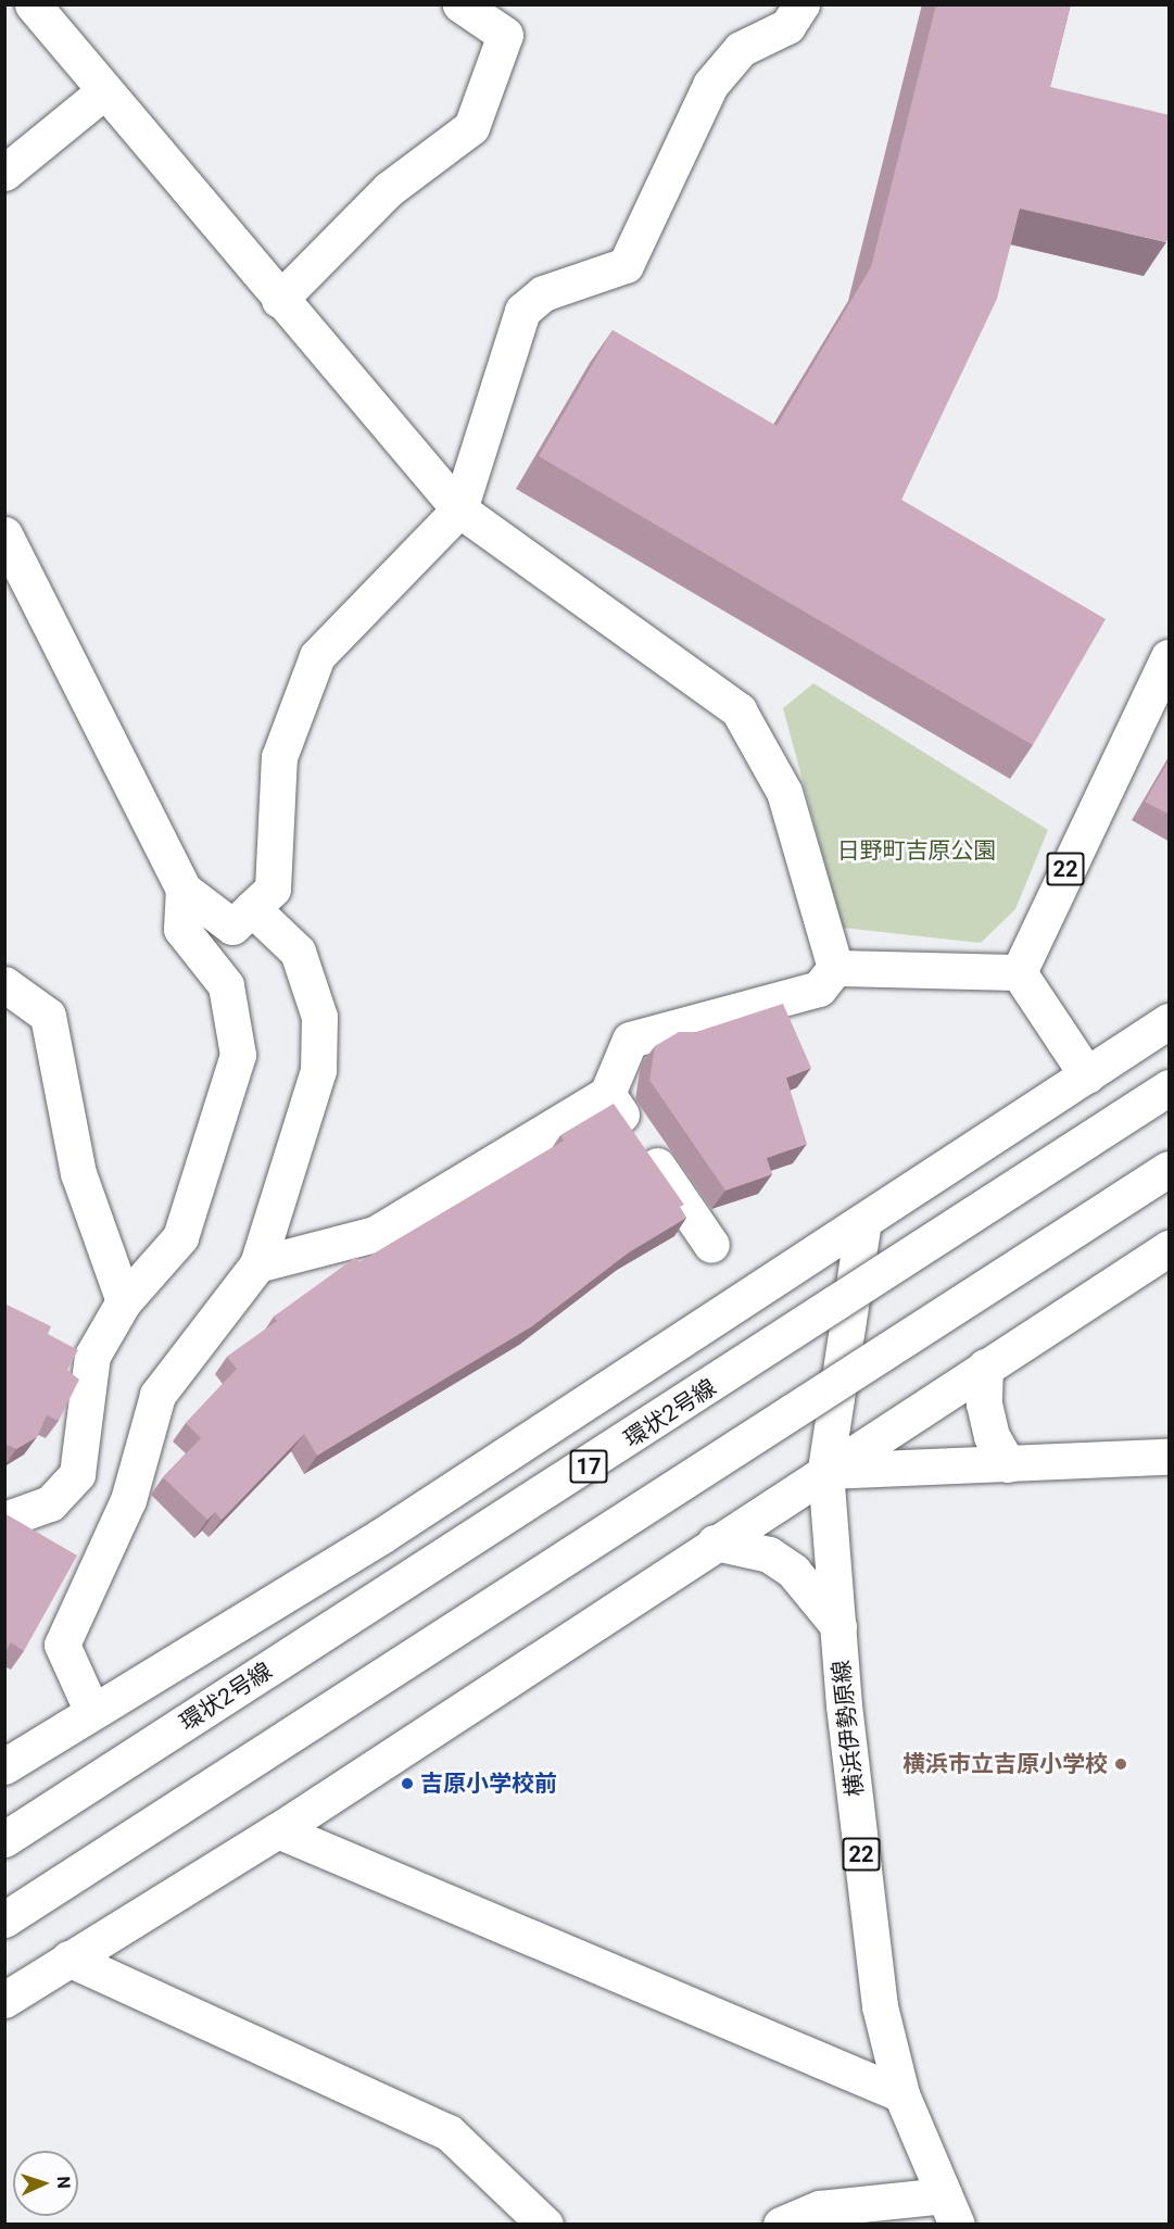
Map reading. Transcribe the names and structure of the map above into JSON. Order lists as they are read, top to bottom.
{
  "streets": {
    "main road": [
      "22",
      "環状2号線",
      "17",
      "横浜伊勢原線"
    ]
  },
  "parks": ["日野町吉原公園"],
  "places": ["横浜市立吉原小学校", "吉原小学校前"],
  "north": "right"
}
